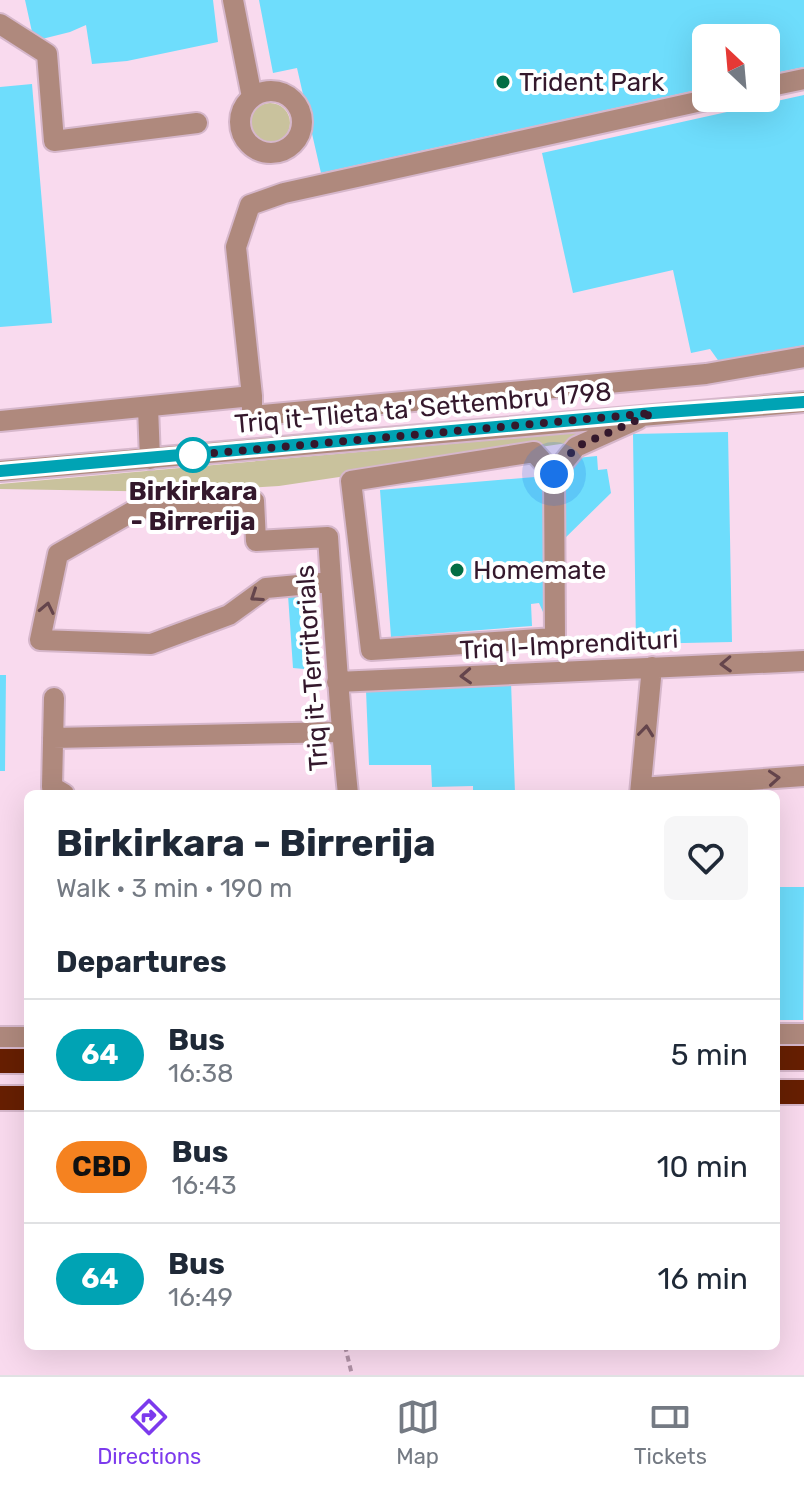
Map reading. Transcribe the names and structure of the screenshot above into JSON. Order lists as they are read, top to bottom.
{
  "streets": {
    "street": ["Triq it-Tlieta ta' Settembru 1798", "Triq l-Imprendituri", "Triq it-Territorials"]
  },
  "crossings": [
    ["Triq l-Imprendituri", "Triq it-Territorials"]
  ],
  "places": ["Trident Park", "Birkirkara - Birrerija", "Homemate"],
  "lines": ["bus line 64"],
  "north": "top left",
  "page": {
    "heading": [
      ["Birkirkara - Birrerija", "Walk · 3 min · 190 m"],
      "Departures"
    ],
    "list": [
      {
        "mark": "64",
        "name": "Bus",
        "note": "16:38",
        "value": "5 min"
      },
      {
        "mark": "CBD",
        "name": "Bus",
        "note": "16:43",
        "value": "10 min"
      },
      {
        "mark": "64",
        "name": "Bus",
        "note": "16:49",
        "value": "16 min"
      }
    ],
    "tabs": ["Directions", "Map", "Tickets"]
  }
}
